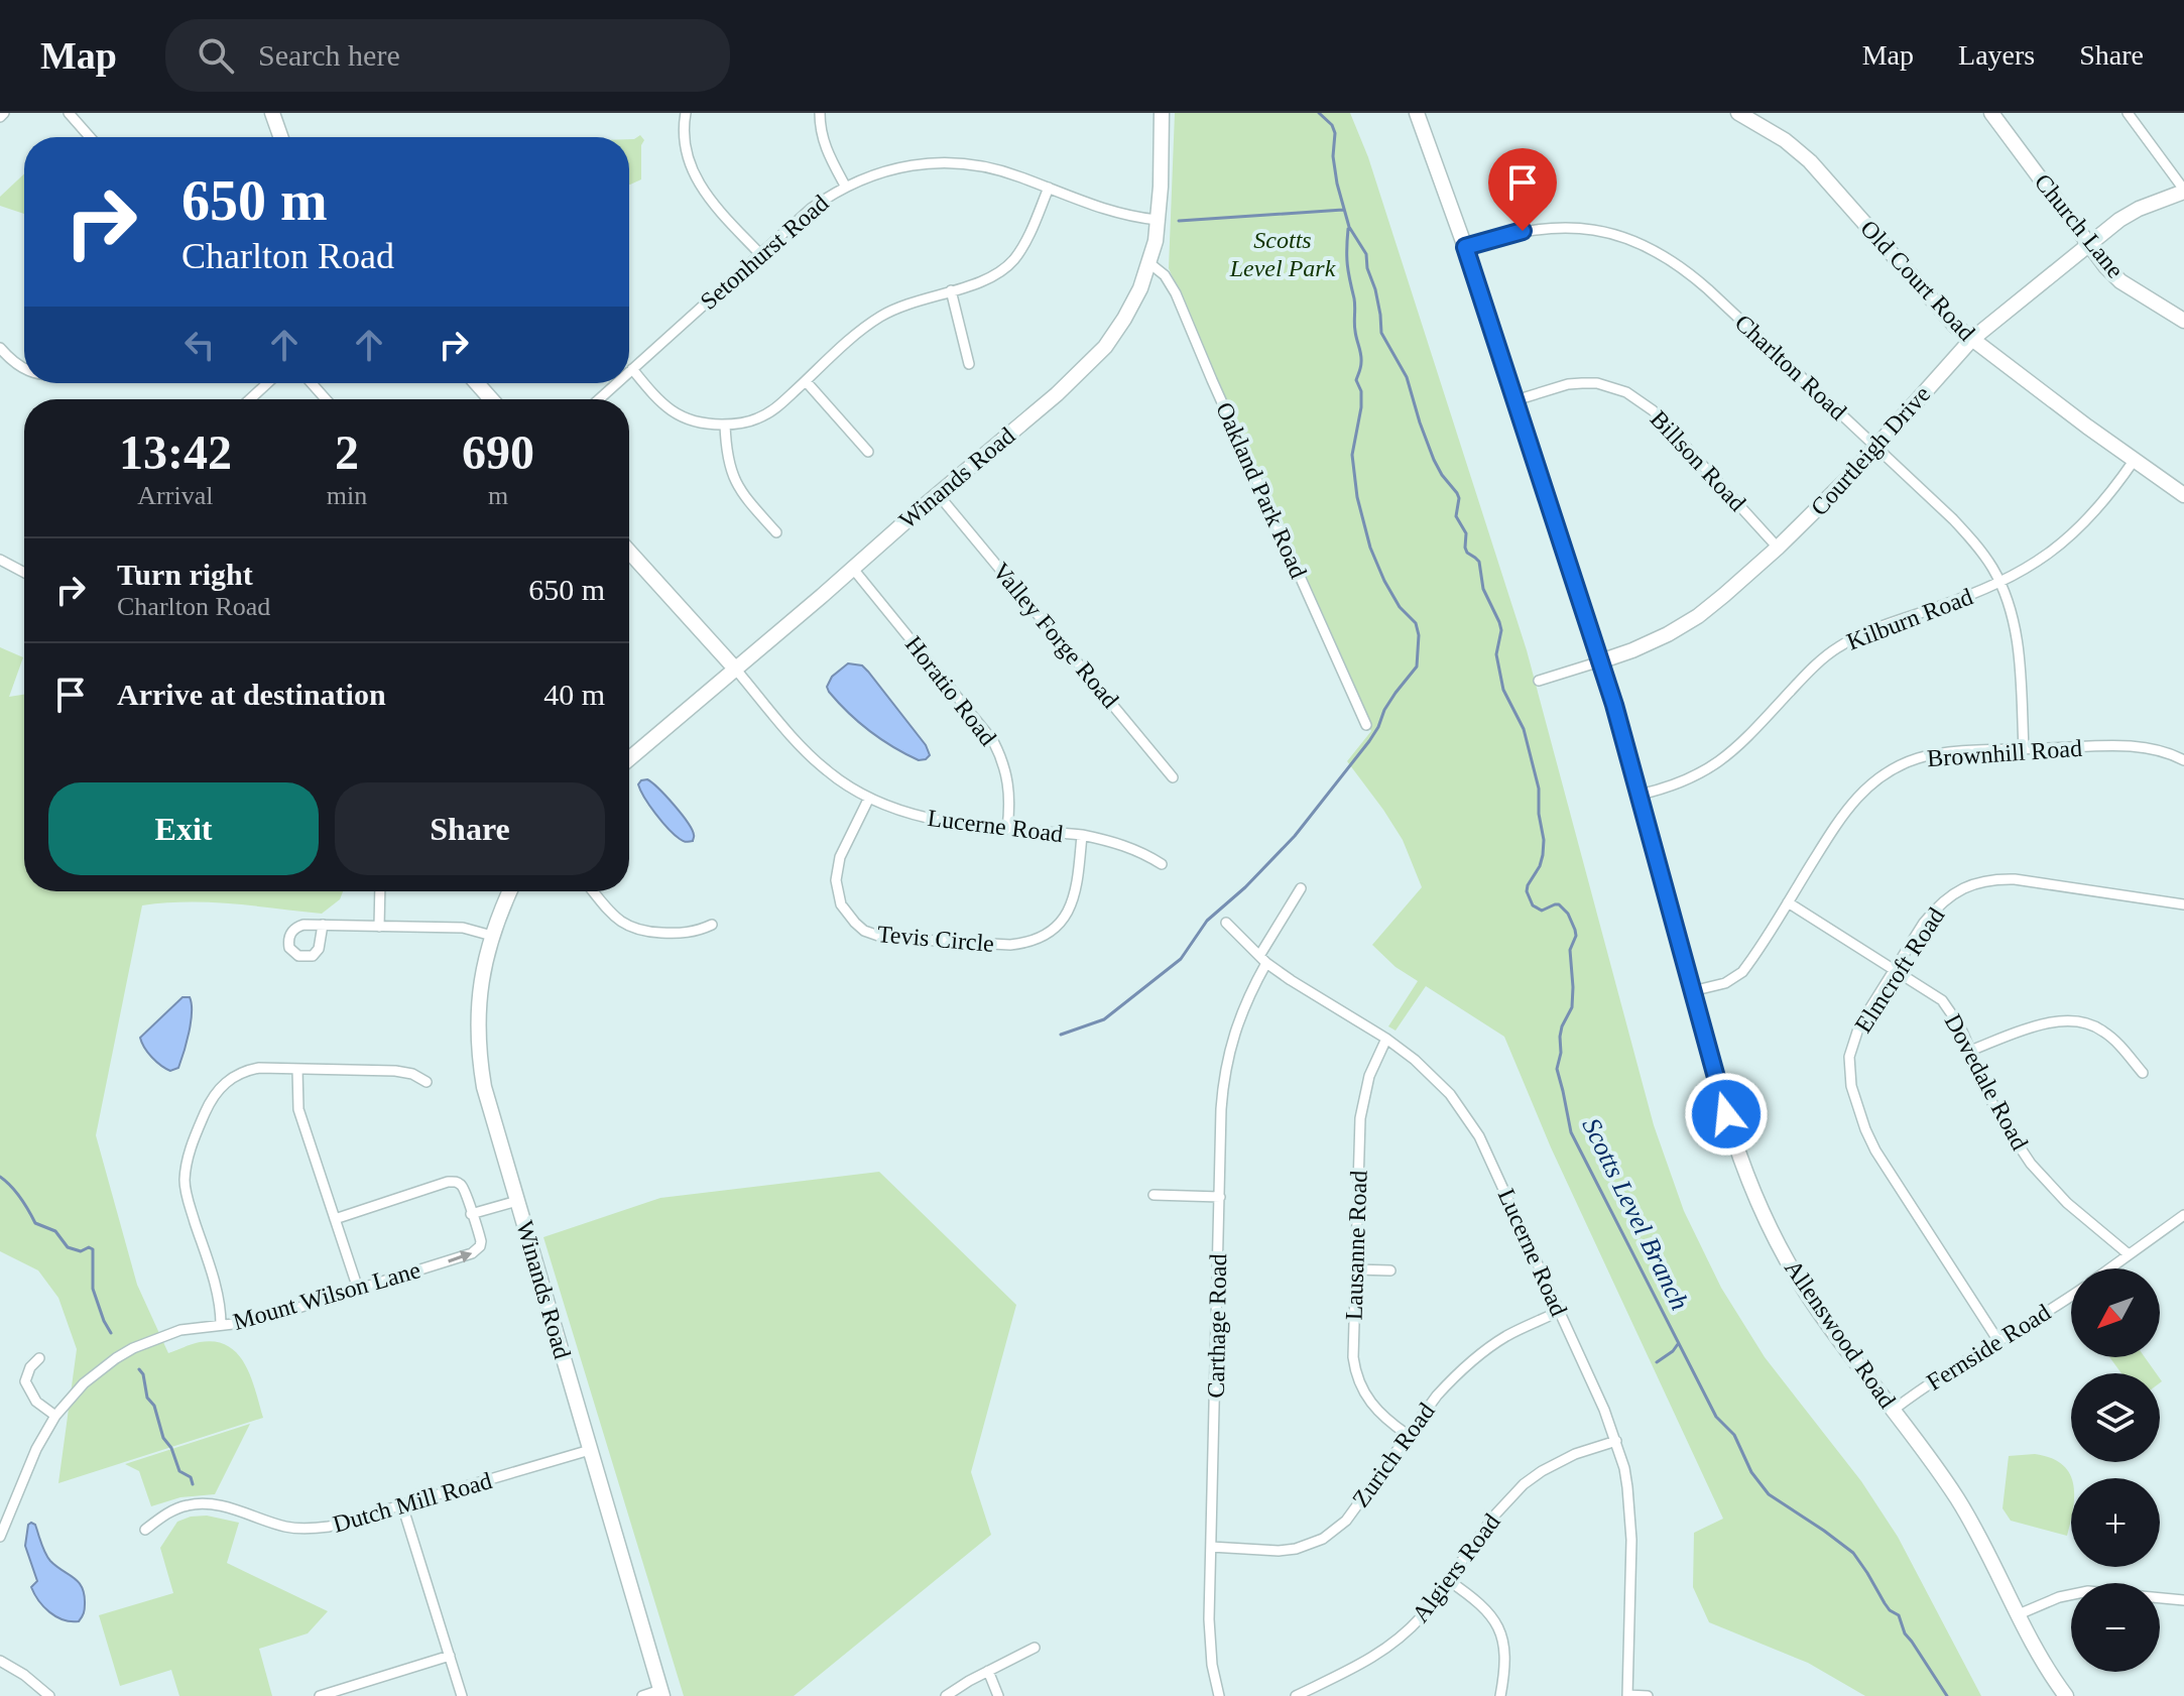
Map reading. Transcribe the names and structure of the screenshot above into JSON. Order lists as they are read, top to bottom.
{
  "streets": {
    "street": [
      "Church Lane",
      "Setonhurst Road",
      "Old Court Road",
      "Charlton Road",
      "Courtleigh Drive",
      "Billson Road",
      "Winands Road",
      "Oakland Park Road",
      "Kilburn Road",
      "Valley Forge Road",
      "Horatio Road",
      "Brownhill Road",
      "Lucerne Road",
      "Tevis Circle",
      "Elmcroft Road",
      "Dovedale Road",
      "Lausanne Road",
      "Mount Wilson Lane",
      "Carthage Road",
      "Allenswood Road",
      "Fernside Road",
      "Zurich Road",
      "Dutch Mill Road",
      "Algiers Road"
    ]
  },
  "crossings": [
    ["Church Lane", "Courtleigh Drive"],
    ["Setonhurst Road", "Winands Road"],
    ["Old Court Road", "Courtleigh Drive"],
    ["Old Court Road", "Kilburn Road"],
    ["Charlton Road", "Courtleigh Drive"],
    ["Charlton Road", "Kilburn Road"],
    ["Charlton Road", "Brownhill Road"],
    ["Charlton Road", "Allenswood Road"],
    ["Courtleigh Drive", "Billson Road"],
    ["Courtleigh Drive", "Allenswood Road"],
    ["Billson Road", "Allenswood Road"],
    ["Winands Road", "Oakland Park Road"],
    ["Winands Road", "Valley Forge Road"],
    ["Winands Road", "Horatio Road"],
    ["Winands Road", "Lucerne Road"],
    ["Winands Road", "Dutch Mill Road"],
    ["Kilburn Road", "Allenswood Road"],
    ["Horatio Road", "Lucerne Road"],
    ["Brownhill Road", "Dovedale Road"],
    ["Brownhill Road", "Allenswood Road"],
    ["Lucerne Road", "Tevis Circle"],
    ["Lucerne Road", "Lausanne Road"],
    ["Lucerne Road", "Carthage Road"],
    ["Lucerne Road", "Zurich Road"],
    ["Lucerne Road", "Algiers Road"],
    ["Elmcroft Road", "Dovedale Road"],
    ["Elmcroft Road", "Fernside Road"],
    ["Lausanne Road", "Zurich Road"],
    ["Carthage Road", "Zurich Road"],
    ["Allenswood Road", "Fernside Road"]
  ],
  "water": ["Scotts Level Branch"],
  "parks": ["Scotts Level Park"],
  "north": "bottom left",
  "page": {
    "header": "Map",
    "search": "Search here",
    "nav": ["Map", "Layers", "Share"],
    "turn": ["650 m", "Charlton Road"],
    "eta": [
      "13:42",
      "Arrival",
      "2",
      "min",
      "690",
      "m"
    ],
    "list": [
      {
        "name": "Turn right",
        "note": "Charlton Road",
        "value": "650 m"
      },
      {
        "name": "Arrive at destination",
        "value": "40 m"
      }
    ],
    "buttons": ["Exit", "Share"],
    "map_buttons": ["+", "−"]
  }
}
